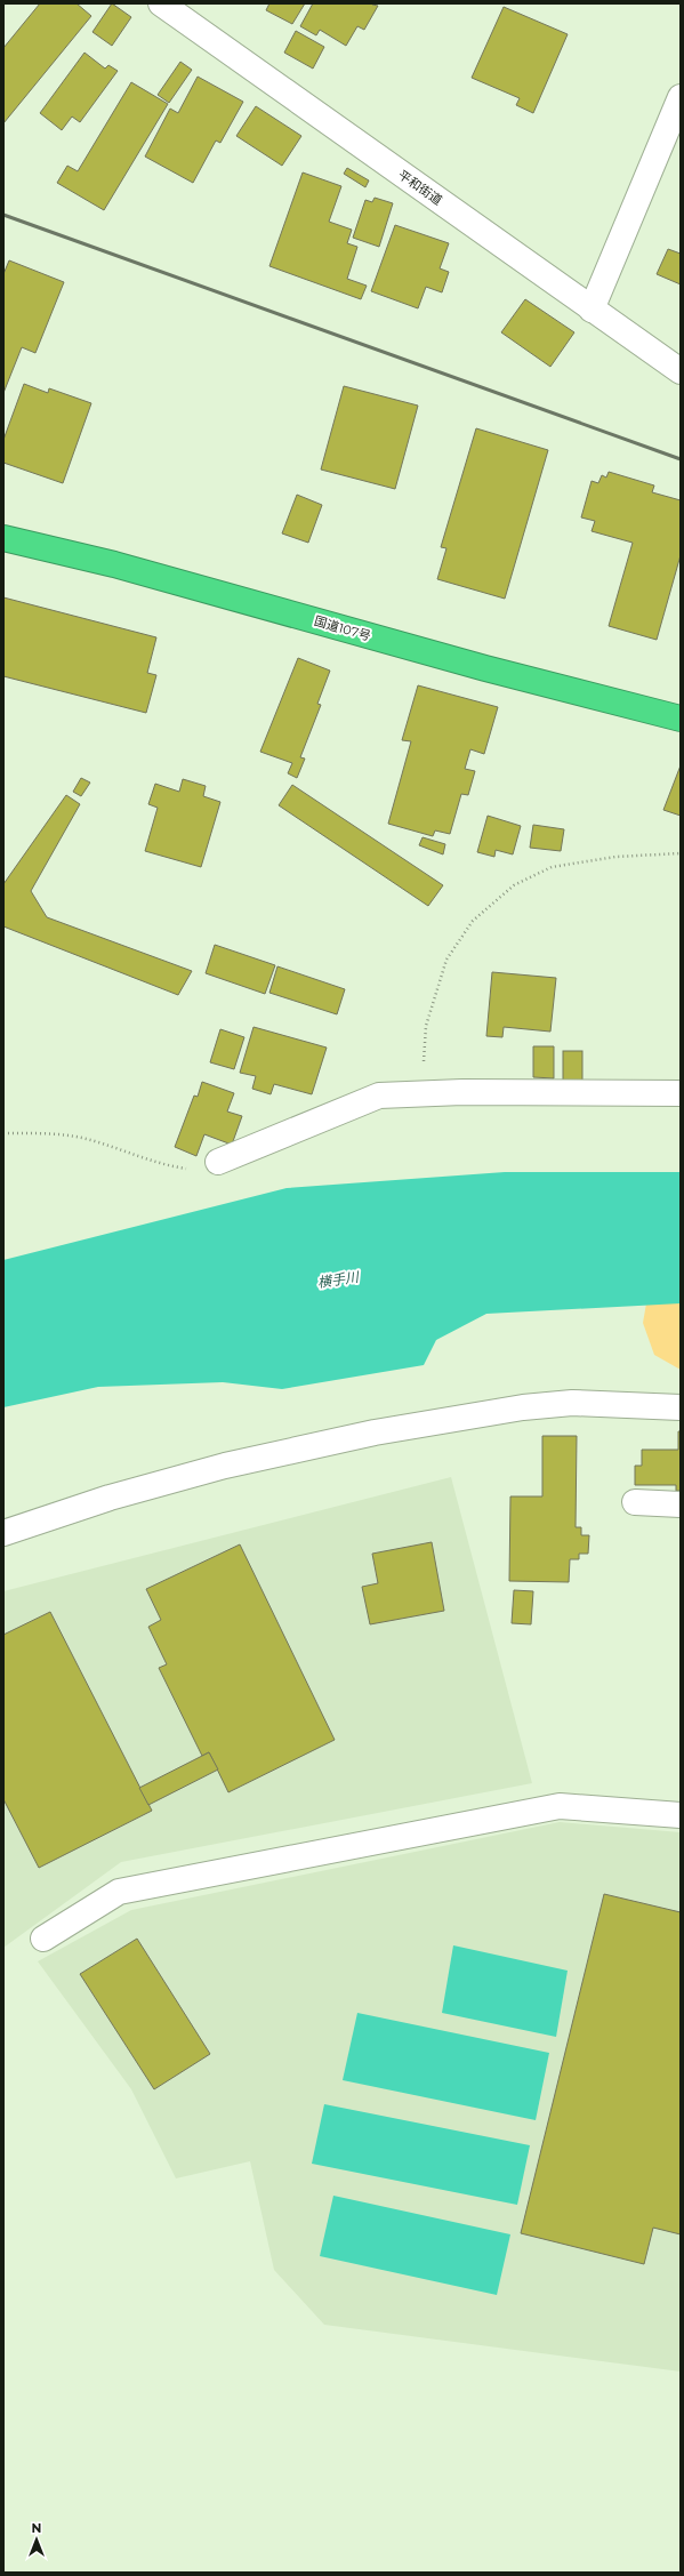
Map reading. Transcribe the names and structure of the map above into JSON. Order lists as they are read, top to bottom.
{
  "streets": {
    "highway": ["国道107号"],
    "street": ["平和街道"]
  },
  "water": ["横手川"],
  "north": "top"
}
